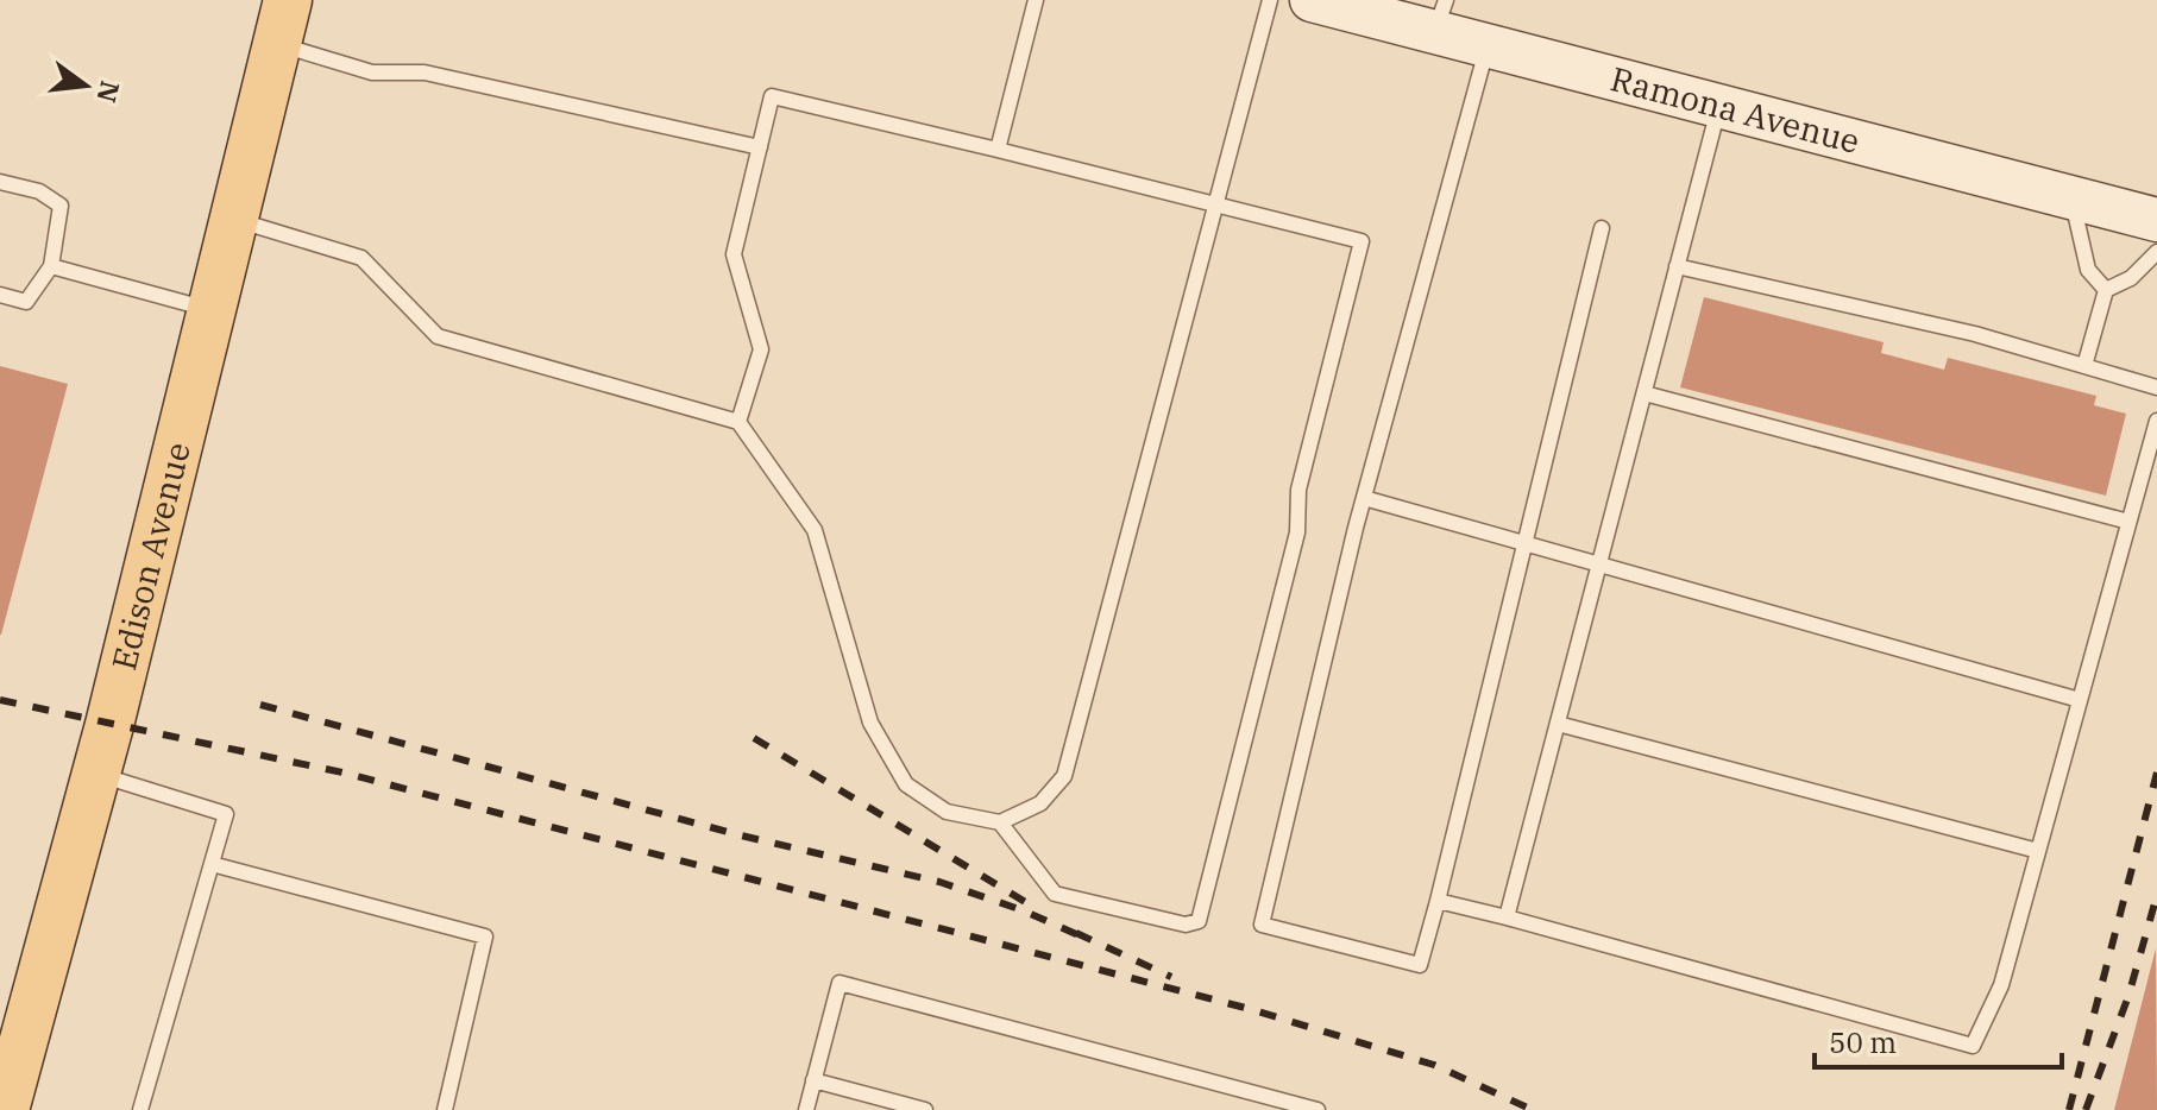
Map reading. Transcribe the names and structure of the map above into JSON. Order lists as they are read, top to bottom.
{
  "streets": {
    "main road": ["Ramona Avenue", "Edison Avenue"]
  },
  "scale_bar": "50 m",
  "north": "right"
}
